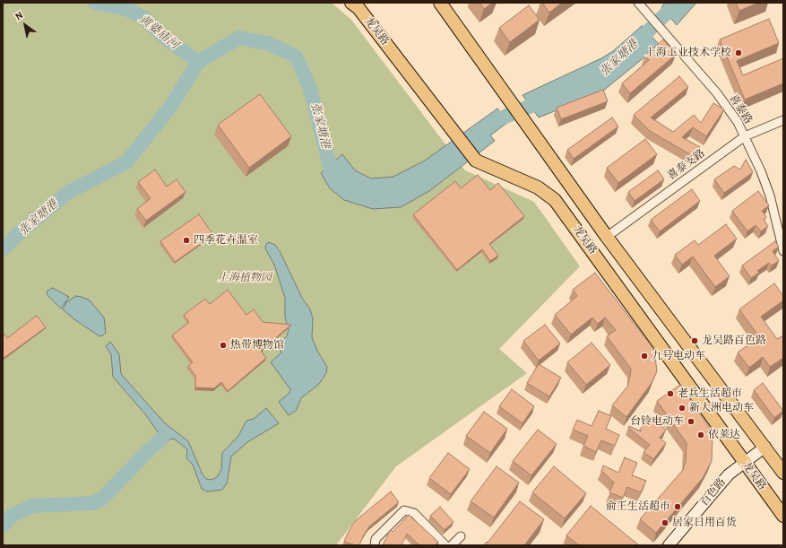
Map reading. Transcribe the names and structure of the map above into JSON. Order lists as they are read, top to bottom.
{
  "streets": {
    "main road": ["龙吴路"],
    "street": ["喜泰路", "喜泰支路", "百色路"]
  },
  "crossings": [
    ["龙吴路", "喜泰支路"],
    ["龙吴路", "百色路"],
    ["喜泰路", "喜泰支路"]
  ],
  "water": ["黄婆庙河", "张家塘港"],
  "parks": ["上海植物园"],
  "places": [
    "上海工业技术学校",
    "四季花卉温室",
    "龙吴路百色路",
    "热带博物馆",
    "九号电动车",
    "老兵生活超市",
    "新大洲电动车",
    "台铃电动车",
    "依莱达",
    "俞王生活超市",
    "居家日用百货"
  ],
  "north": "top left"
}
